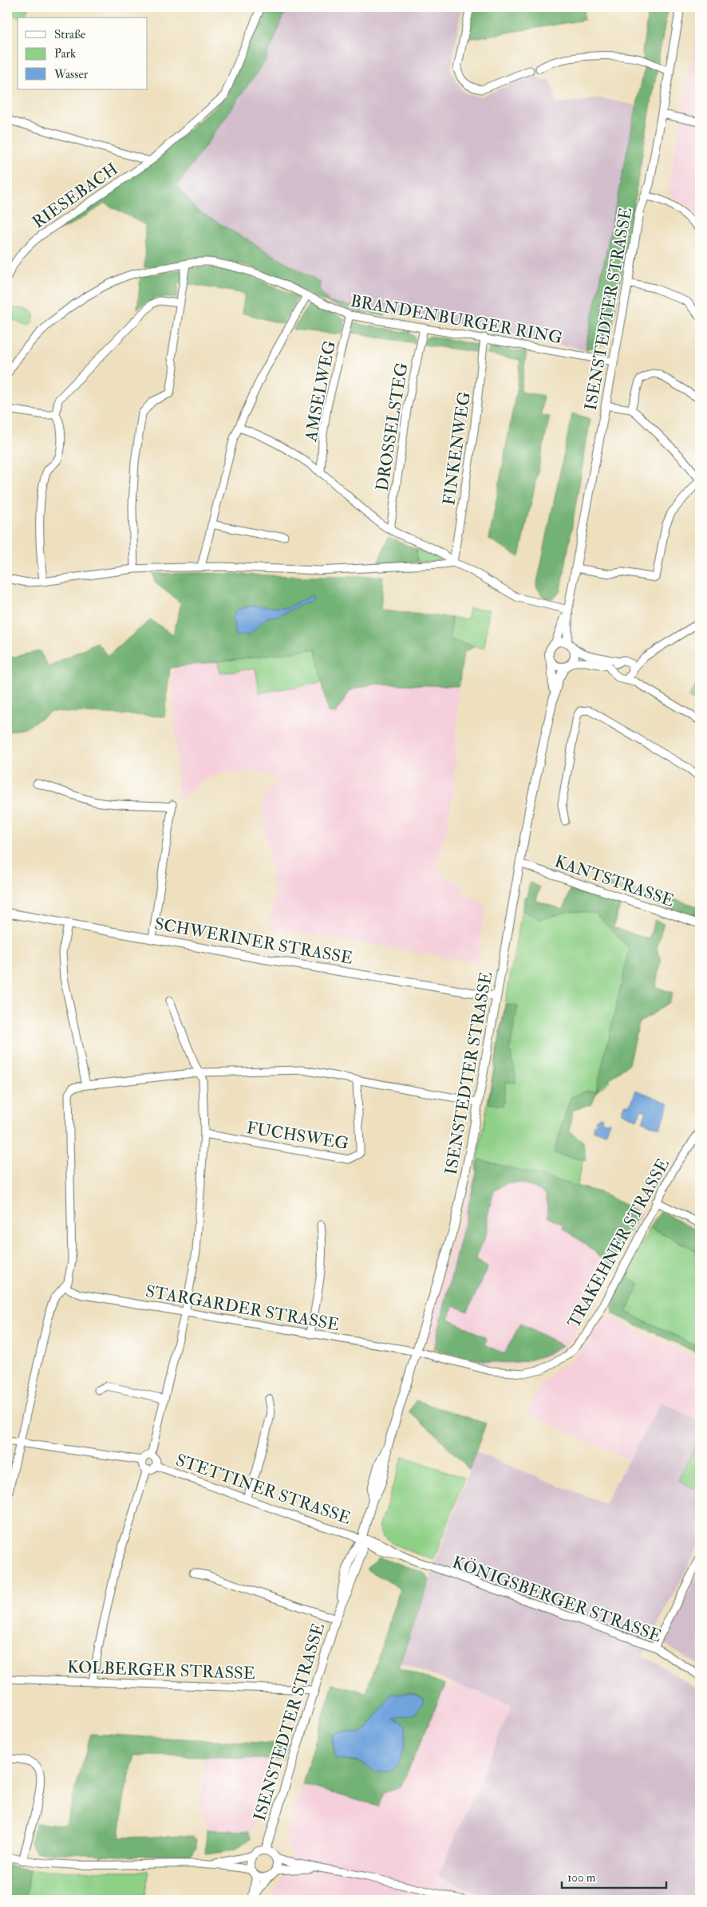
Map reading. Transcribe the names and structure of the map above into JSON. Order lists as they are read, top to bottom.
{
  "streets": {
    "street": [
      "RIESEBACH",
      "ISENSTEDTER STRASSE",
      "BRANDENBURGER RING",
      "AMSELWEG",
      "DROSSELSTEG",
      "FINKENWEG",
      "KANTSTRASSE",
      "SCHWERINER STRASSE",
      "FUCHSWEG",
      "TRAKEHNER STRASSE",
      "STARGARDER STRASSE",
      "STETTINER STRASSE",
      "KÖNIGSBERGER STRASSE",
      "KOLBERGER STRASSE"
    ]
  },
  "crossings": [
    ["ISENSTEDTER STRASSE", "BRANDENBURGER RING"],
    ["ISENSTEDTER STRASSE", "KANTSTRASSE"],
    ["ISENSTEDTER STRASSE", "SCHWERINER STRASSE"],
    ["ISENSTEDTER STRASSE", "TRAKEHNER STRASSE"],
    ["ISENSTEDTER STRASSE", "STARGARDER STRASSE"],
    ["ISENSTEDTER STRASSE", "STETTINER STRASSE"],
    ["ISENSTEDTER STRASSE", "KÖNIGSBERGER STRASSE"],
    ["ISENSTEDTER STRASSE", "KOLBERGER STRASSE"],
    ["BRANDENBURGER RING", "AMSELWEG"],
    ["BRANDENBURGER RING", "DROSSELSTEG"],
    ["BRANDENBURGER RING", "FINKENWEG"],
    ["TRAKEHNER STRASSE", "STARGARDER STRASSE"],
    ["STETTINER STRASSE", "KÖNIGSBERGER STRASSE"]
  ],
  "legend": ["Straße", "Park", "Wasser"],
  "scale_bar": "100 m"
}
